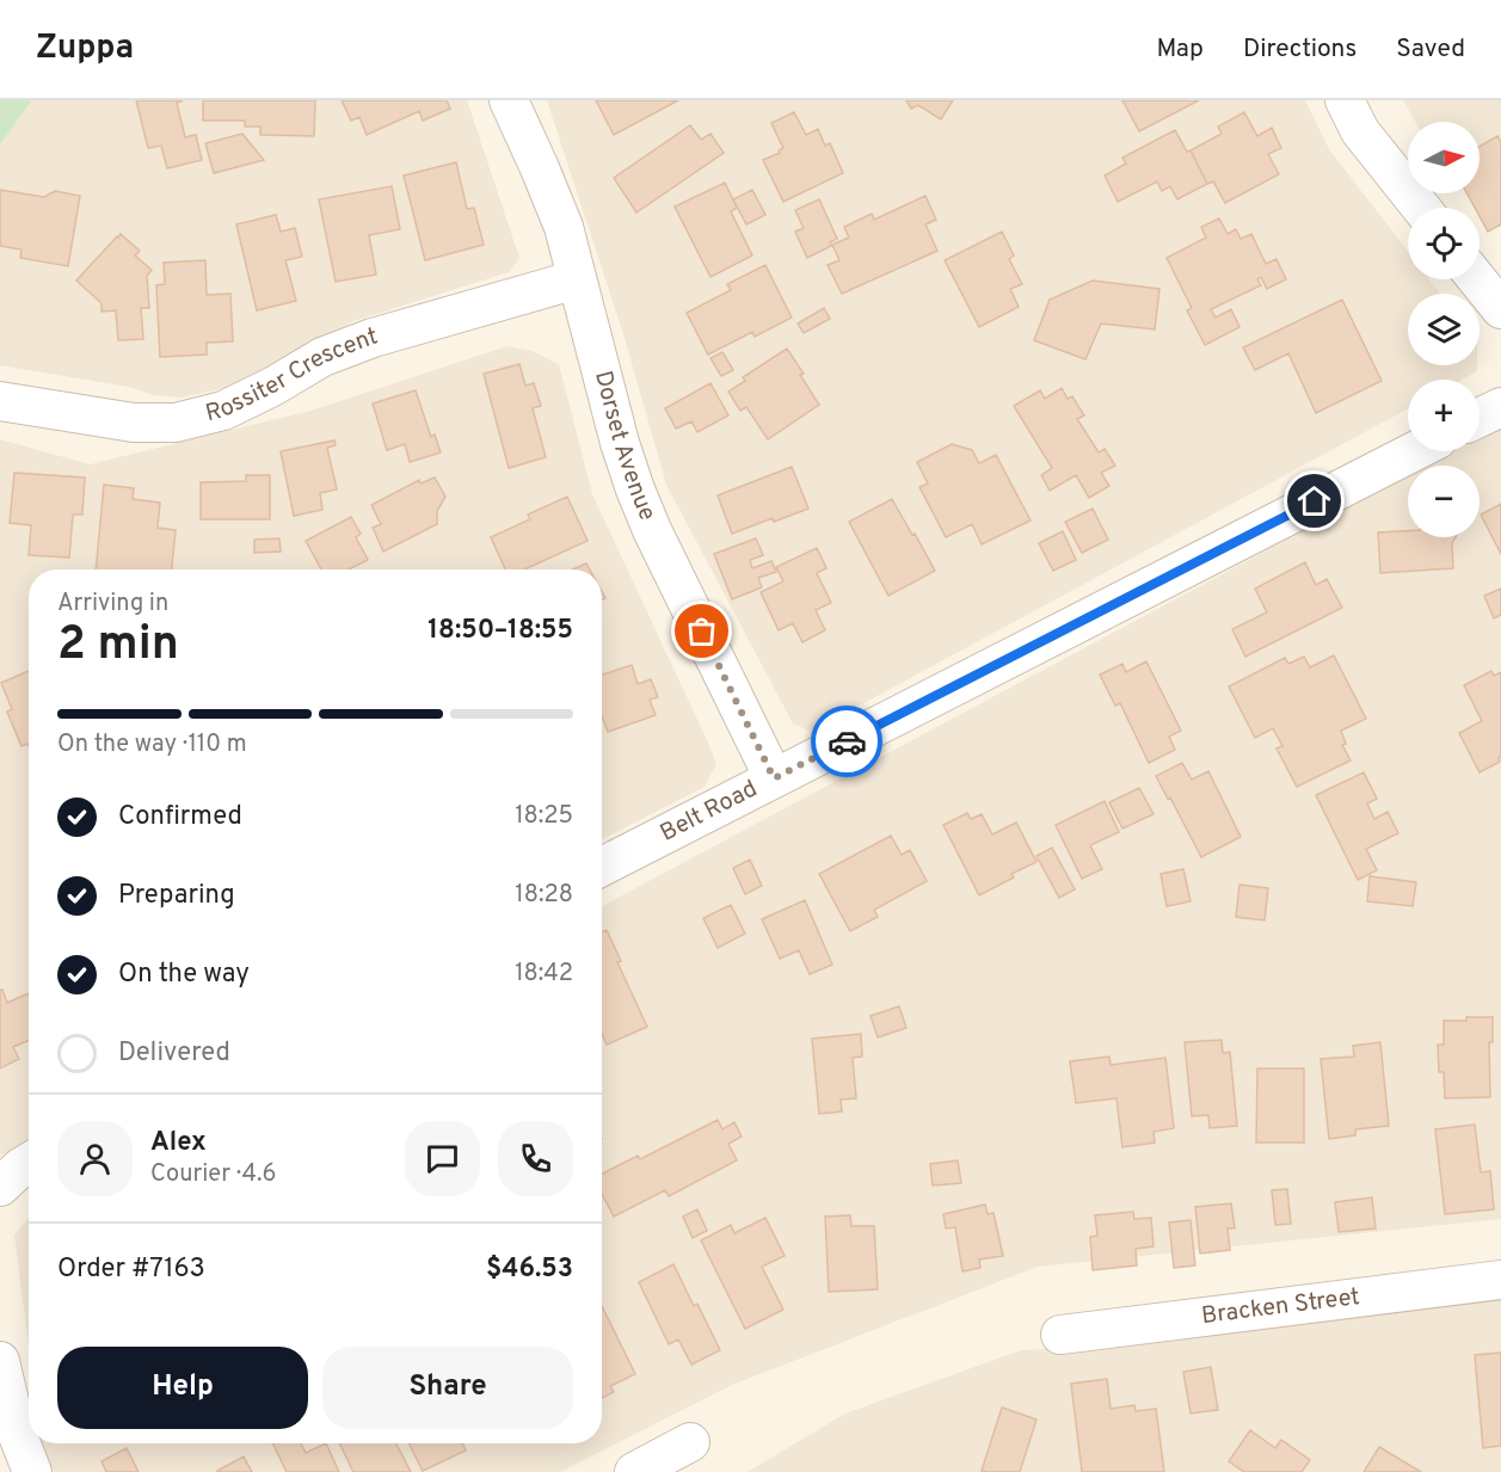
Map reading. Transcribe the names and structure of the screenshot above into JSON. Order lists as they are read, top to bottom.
{
  "streets": {
    "street": [
      "Rossiter Crescent",
      "Dorset Avenue",
      "Belt Road",
      "Bracken Street"
    ]
  },
  "crossings": [
    ["Rossiter Crescent", "Dorset Avenue"],
    ["Dorset Avenue", "Belt Road"]
  ],
  "north": "right",
  "page": {
    "header": "Zuppa",
    "nav": ["Map", "Directions", "Saved"],
    "map_buttons": ["+", "−"],
    "heading": ["2 min", "Arriving in", "18:50–18:55"],
    "panel": [
      "Alex",
      "Courier · 4.6",
      "Order #7163",
      "$46.53"
    ],
    "bar": "On the way · 110 m",
    "list": [
      ["Confirmed", "18:25"],
      ["Preparing", "18:28"],
      ["On the way", "18:42"],
      "Delivered"
    ],
    "buttons": ["Help", "Share"]
  }
}
